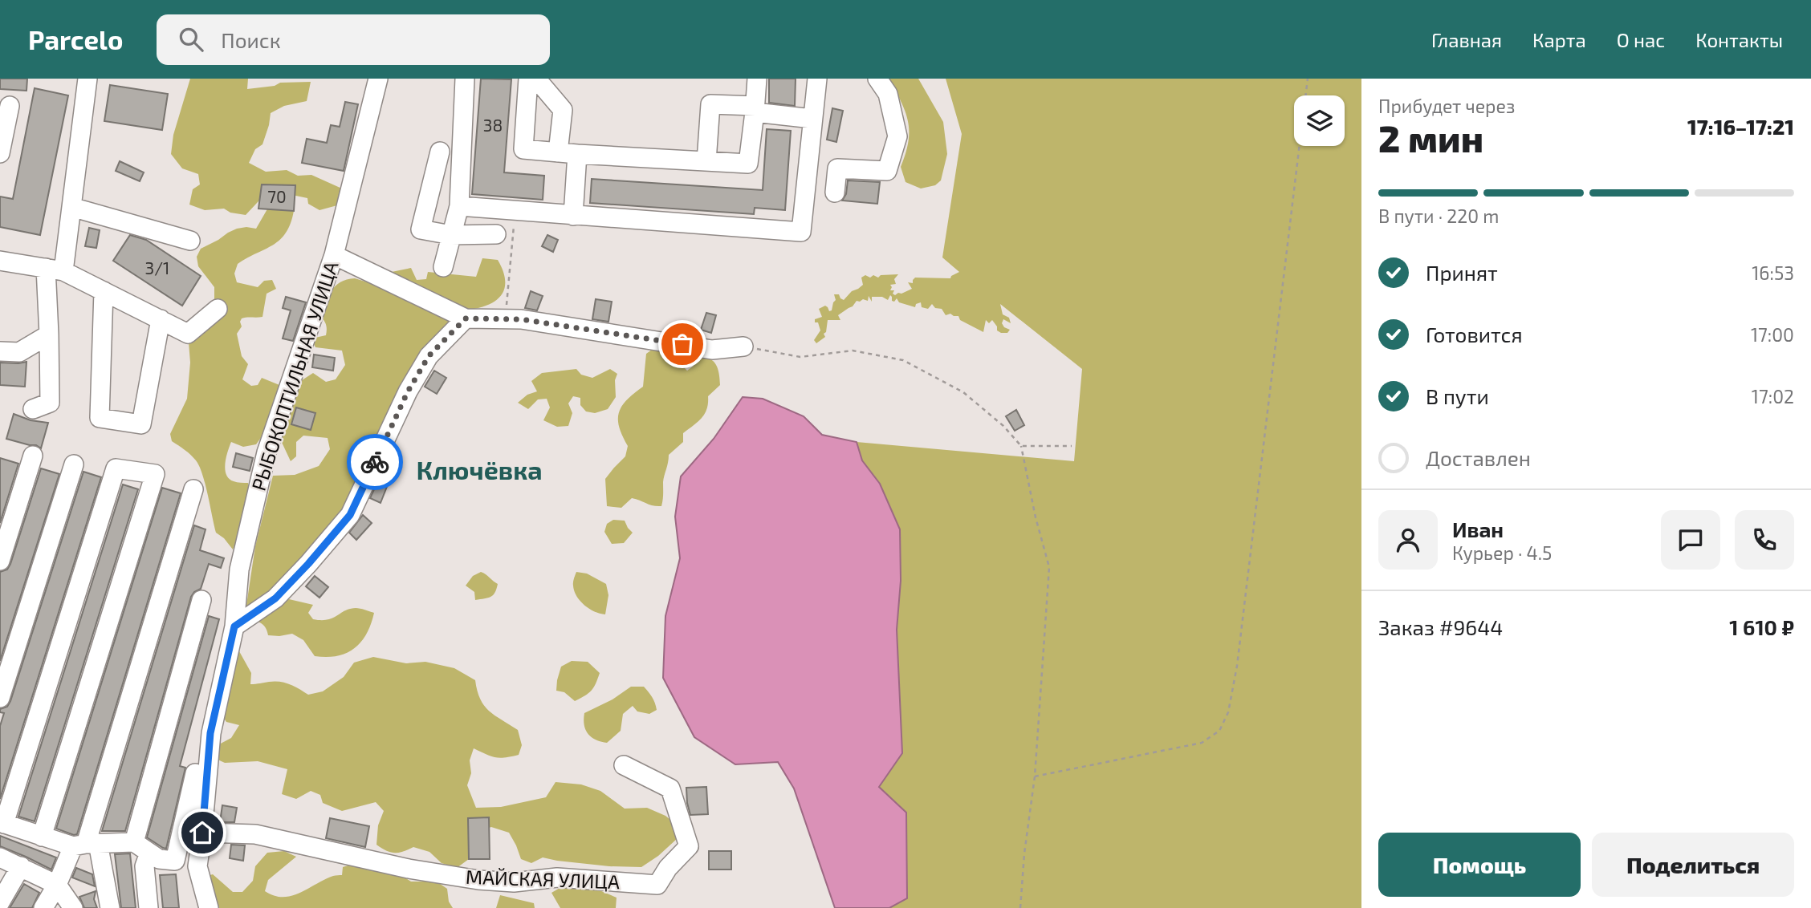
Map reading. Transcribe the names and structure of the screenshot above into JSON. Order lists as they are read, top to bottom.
{
  "streets": {
    "street": ["РЫБОКОПТИЛЬНАЯ УЛИЦА", "МАЙСКАЯ УЛИЦА"]
  },
  "crossings": [
    ["РЫБОКОПТИЛЬНАЯ УЛИЦА", "МАЙСКАЯ УЛИЦА"]
  ],
  "districts": ["Ключёвка"],
  "house_numbers": ["38", "70", "3/1"],
  "page": {
    "header": "Parcelo",
    "search": "Поиск",
    "nav": [
      "Главная",
      "Карта",
      "О нас",
      "Контакты"
    ],
    "heading": ["2 мин", "Прибудет через", "17:16–17:21"],
    "panel": [
      "Иван",
      "Курьер · 4.5",
      "Заказ #9644",
      "1 610 ₽"
    ],
    "bar": "В пути · 220 m",
    "list": [
      ["Принят", "16:53"],
      ["Готовится", "17:00"],
      ["В пути", "17:02"],
      "Доставлен"
    ],
    "buttons": ["Помощь", "Поделиться"]
  }
}
